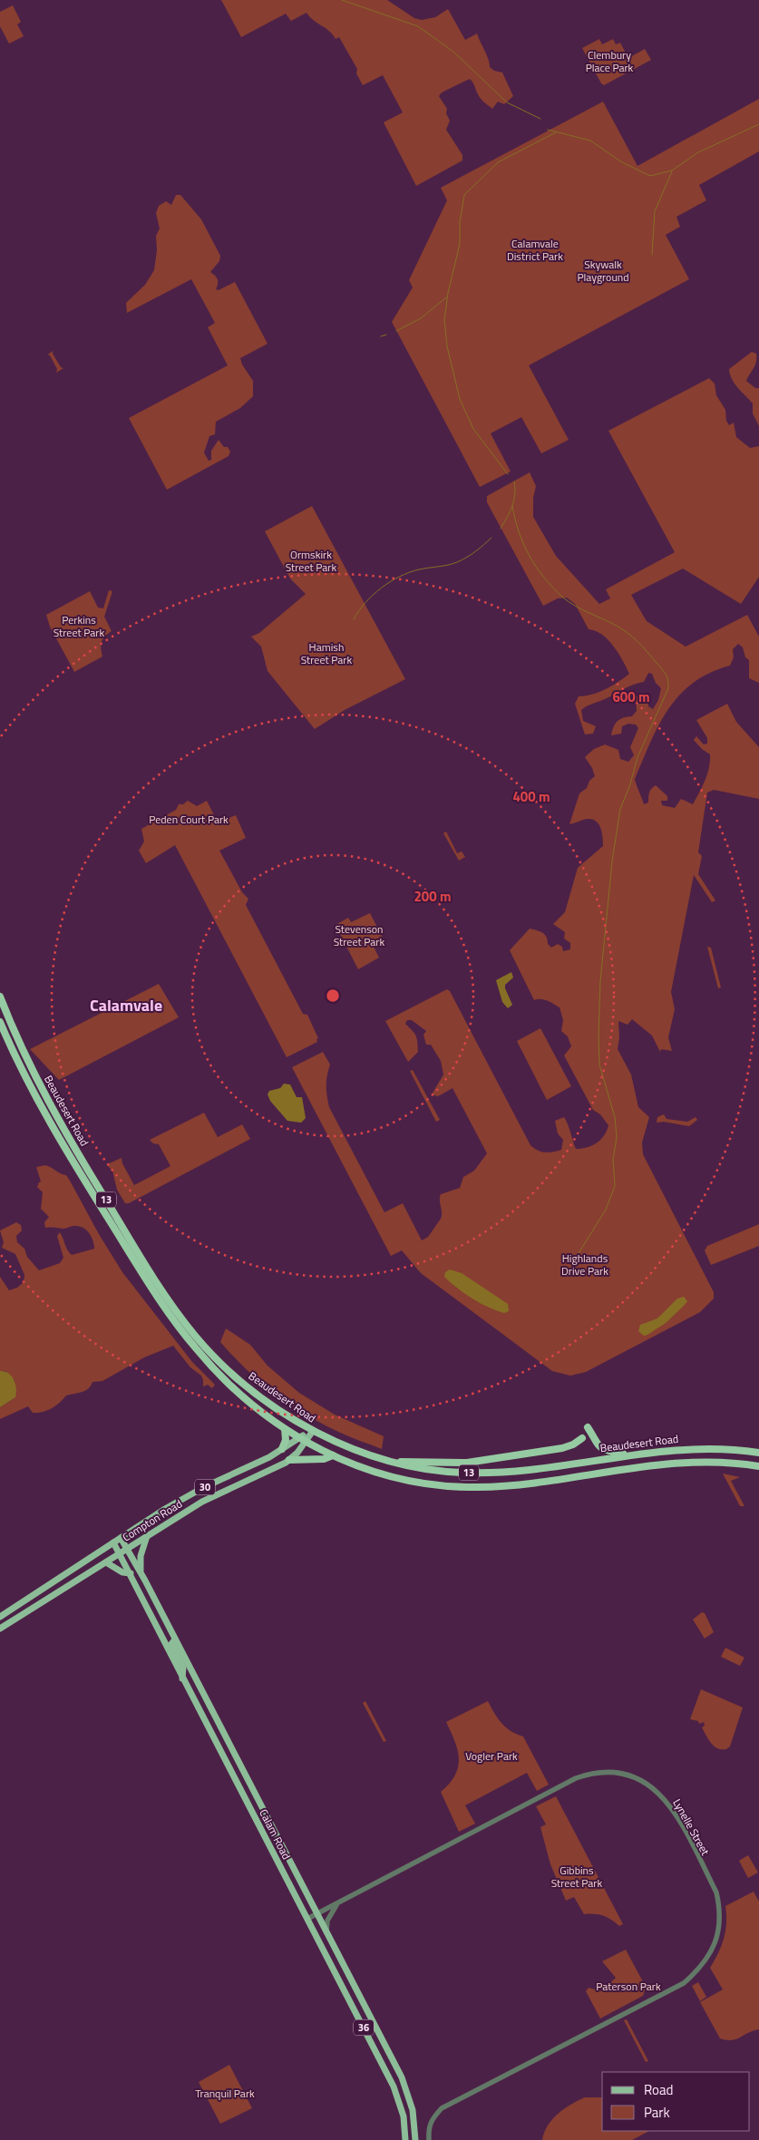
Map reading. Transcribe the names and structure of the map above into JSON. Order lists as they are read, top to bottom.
{
  "streets": {
    "highway": ["Beaudesert Road", "13", "30"],
    "main road": ["Compton Road", "Calam Road", "36"],
    "street": ["Lynelle Street"]
  },
  "crossings": [
    ["Beaudesert Road", "30"],
    ["Beaudesert Road", "Compton Road"],
    ["30", "Compton Road"],
    ["Compton Road", "Calam Road"],
    ["Lynelle Street", "Calam Road"]
  ],
  "districts": ["Calamvale"],
  "parks": [
    "Clembury Place Park",
    "Calamvale District Park",
    "Skywalk Playground",
    "Ormskirk Street Park",
    "Perkins Street Park",
    "Hamish Street Park",
    "Peden Court Park",
    "Stevenson Street Park",
    "Highlands Drive Park",
    "Vogler Park",
    "Gibbins Street Park",
    "Paterson Park",
    "Tranquil Park"
  ],
  "legend": ["Road", "Park"],
  "rings": ["600 m", "400 m", "200 m"]
}
